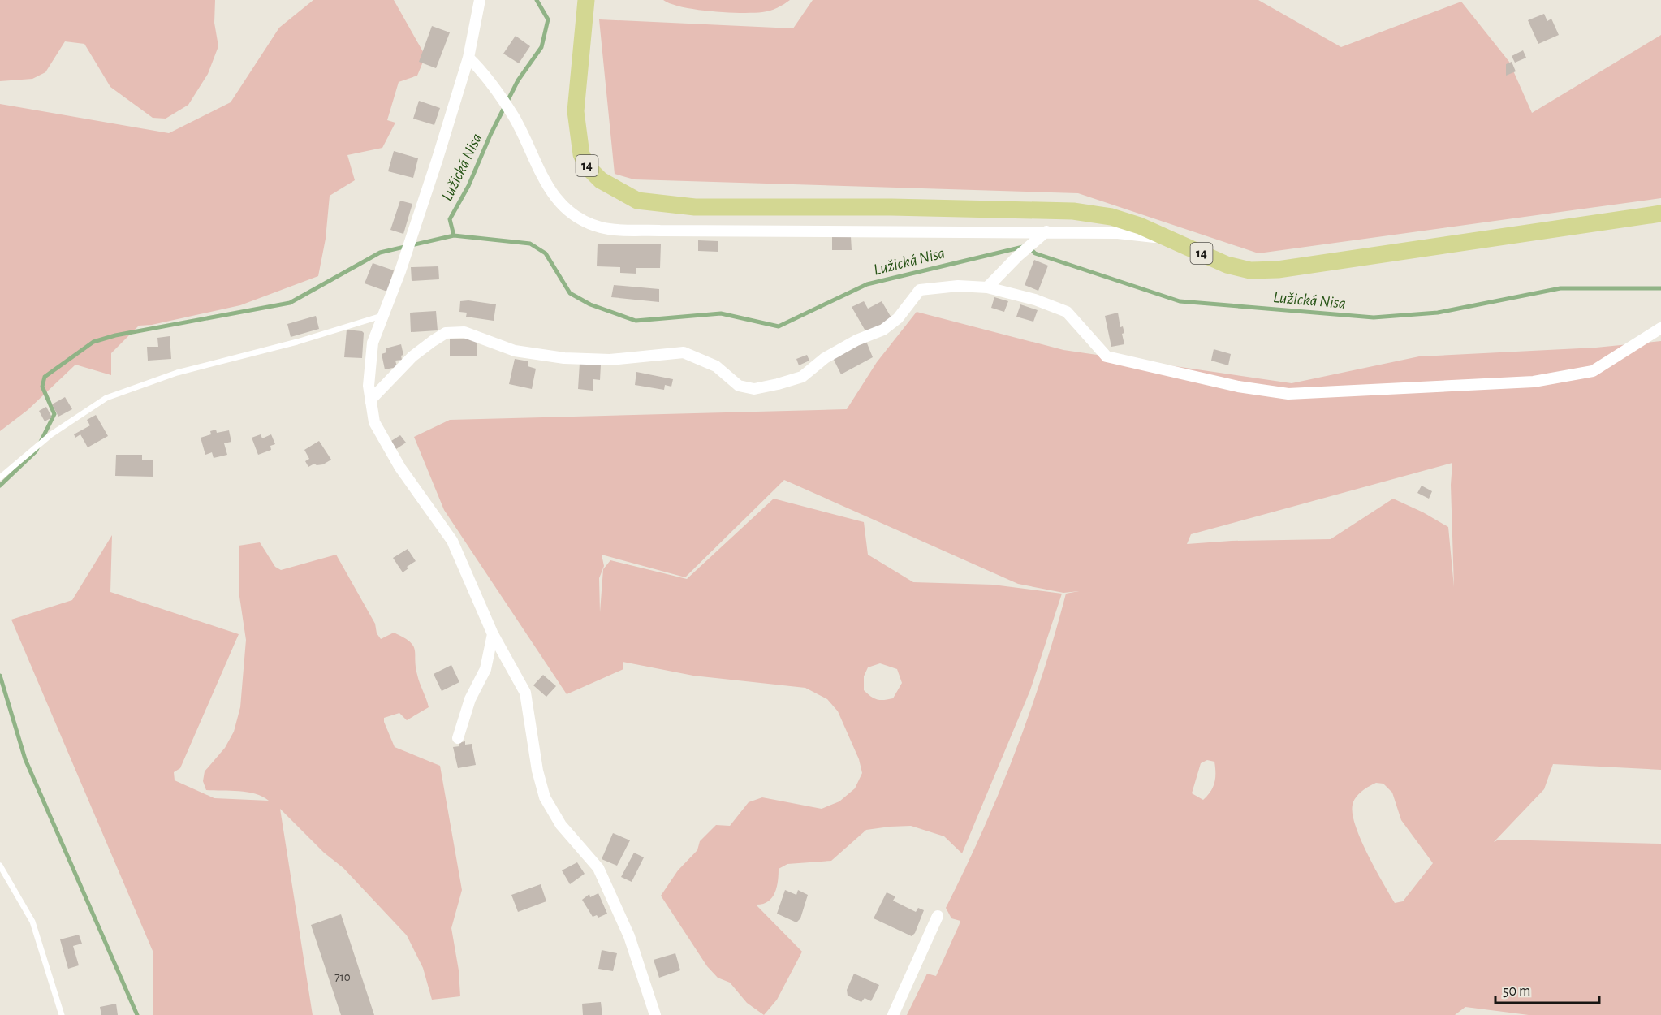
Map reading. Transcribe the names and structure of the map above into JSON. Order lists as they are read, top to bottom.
{
  "streets": {
    "main road": ["14"]
  },
  "water": ["Lužická Nisa"],
  "house_numbers": ["710"],
  "scale_bar": "50 m"
}
